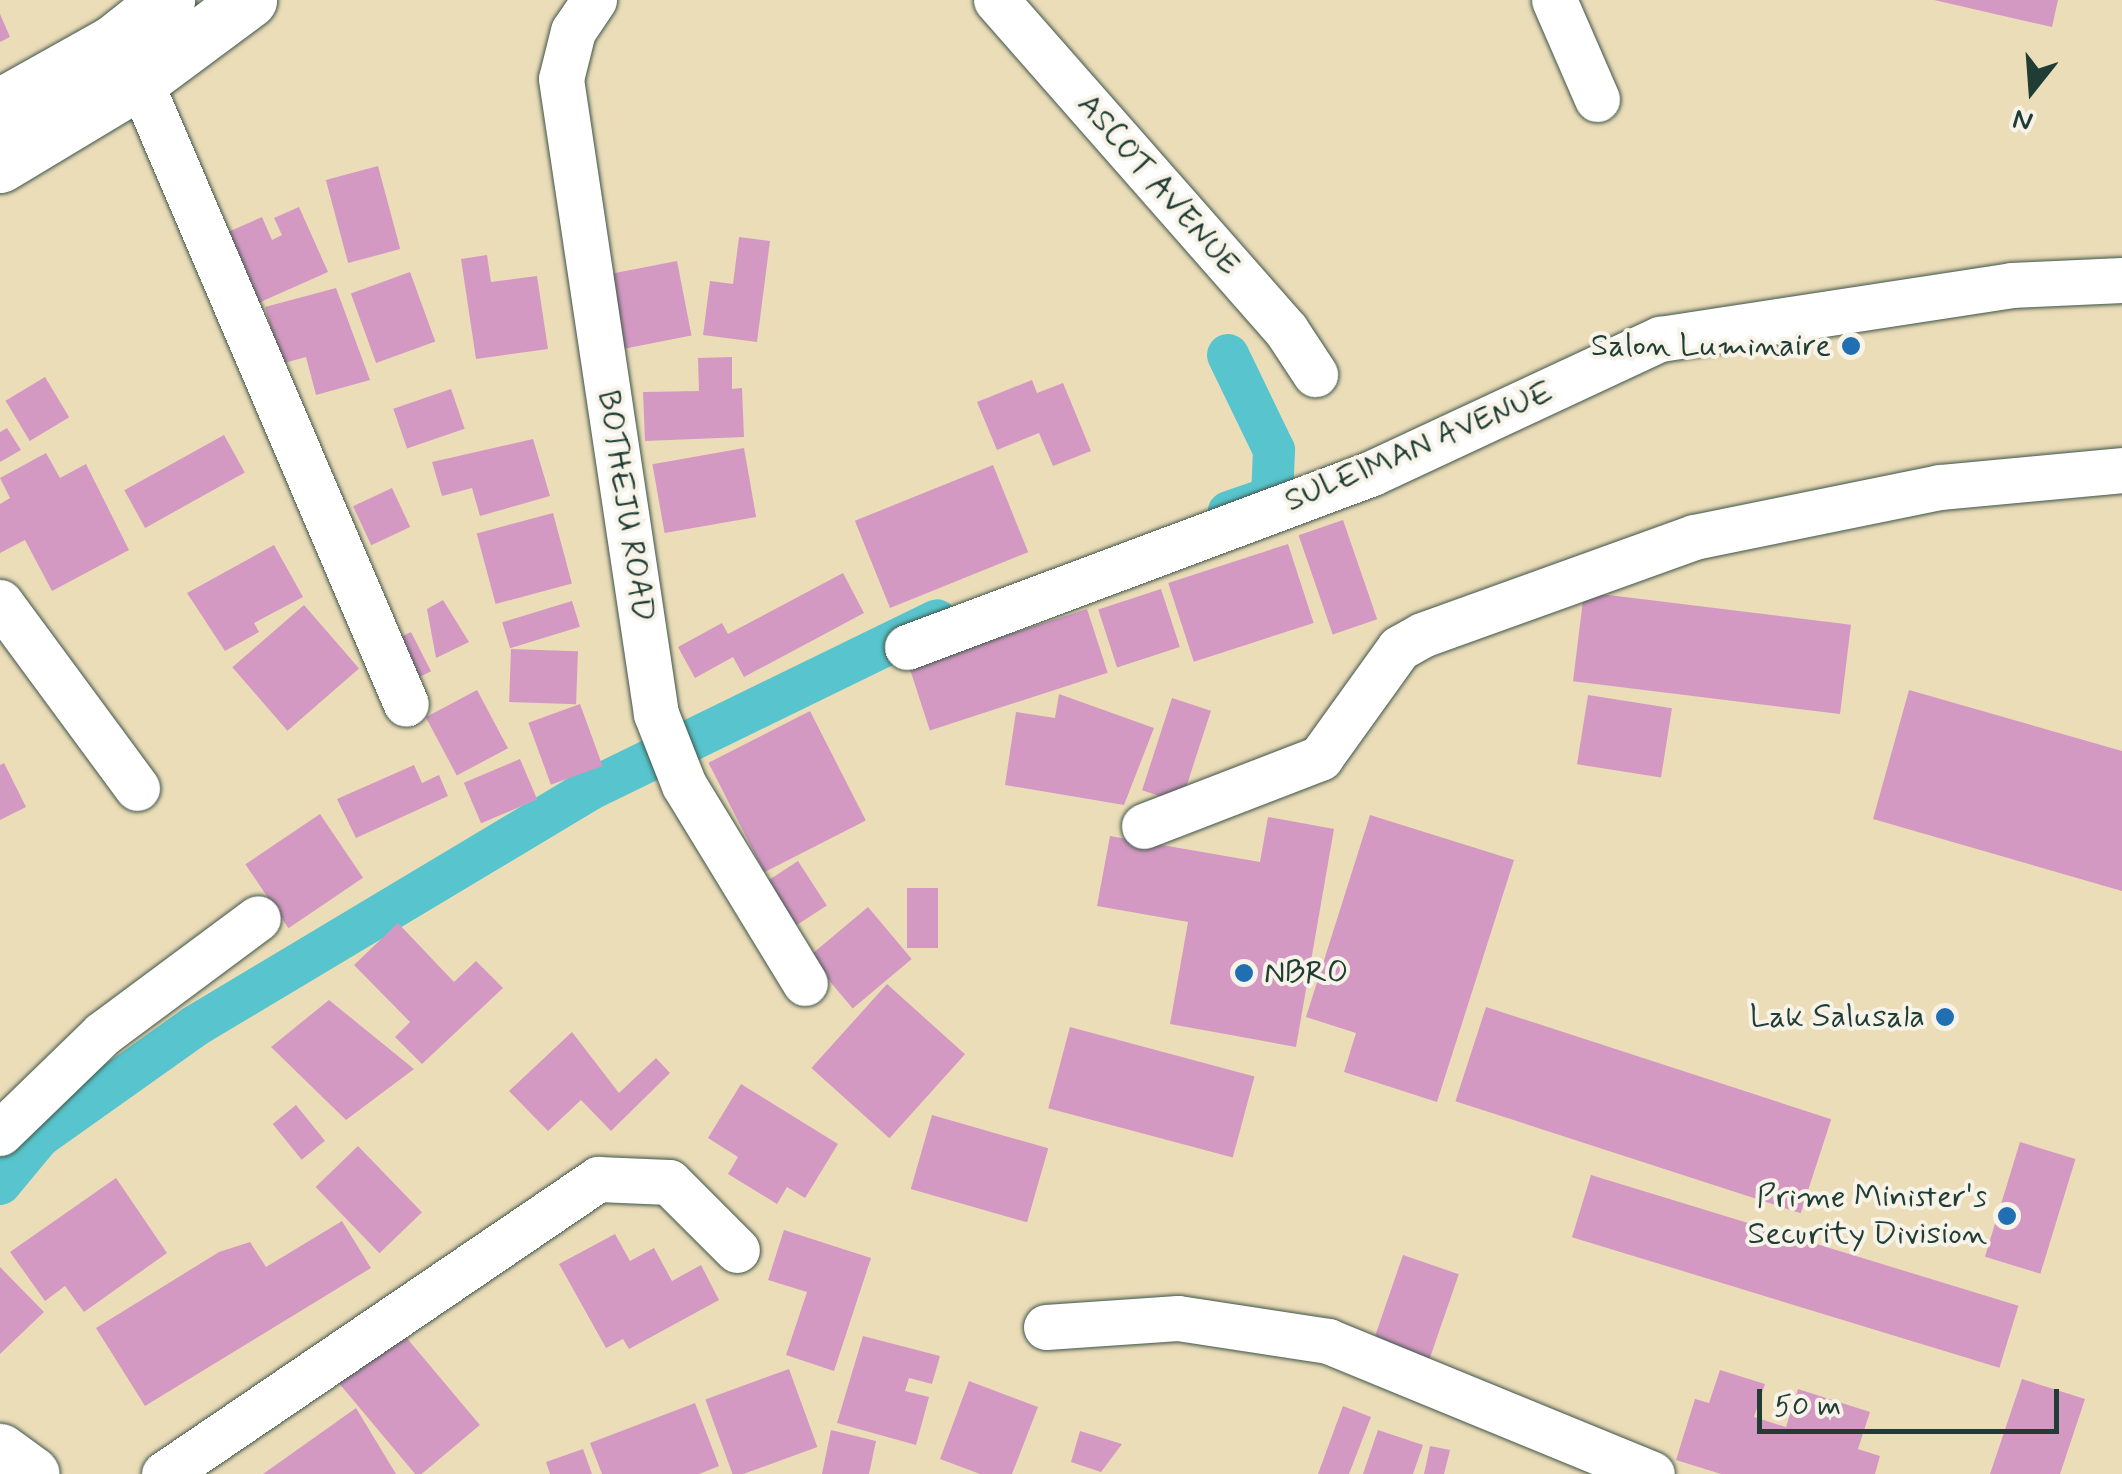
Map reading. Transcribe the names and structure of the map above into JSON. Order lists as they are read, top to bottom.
{
  "streets": {
    "street": ["ASCOT AVENUE", "SULEIMAN AVENUE", "BOTHEJU ROAD"]
  },
  "places": [
    "Salon Luminaire",
    "NBRO",
    "Lak Salusala",
    "Prime Minister's Security Division"
  ],
  "scale_bar": "50 m",
  "north": "bottom"
}
